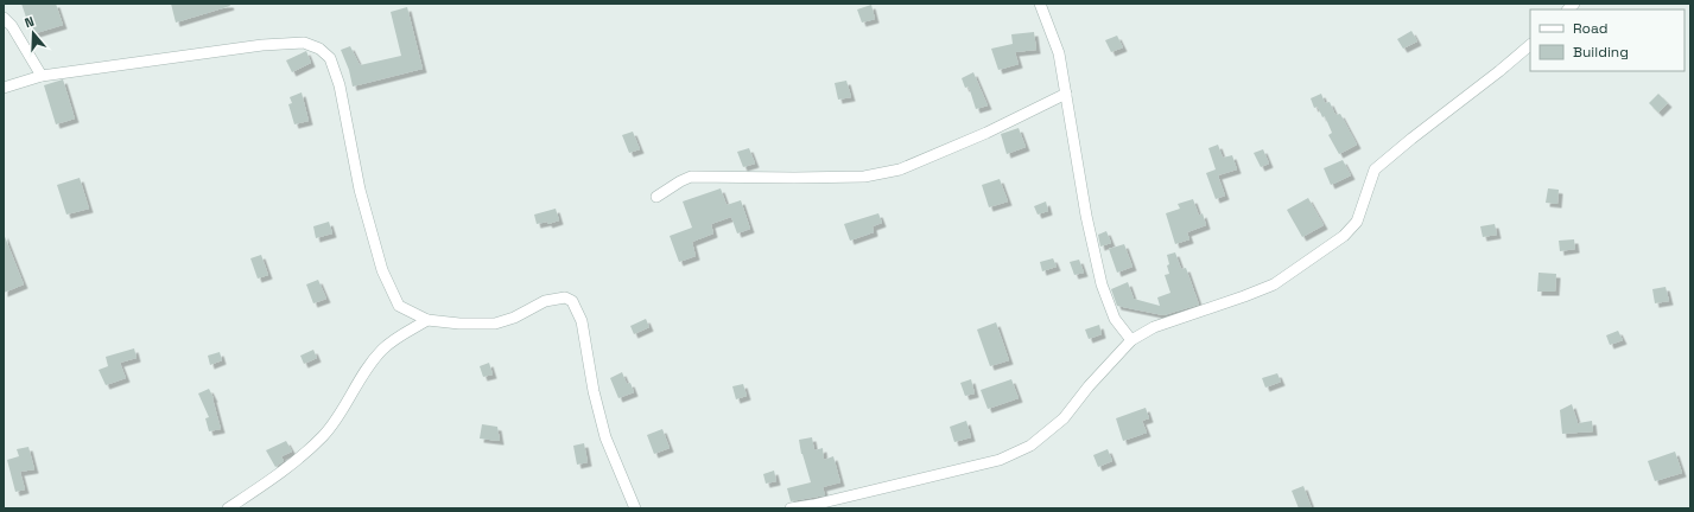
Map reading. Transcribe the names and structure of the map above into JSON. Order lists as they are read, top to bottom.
{
  "legend": ["Road", "Building"],
  "north": "top"
}
